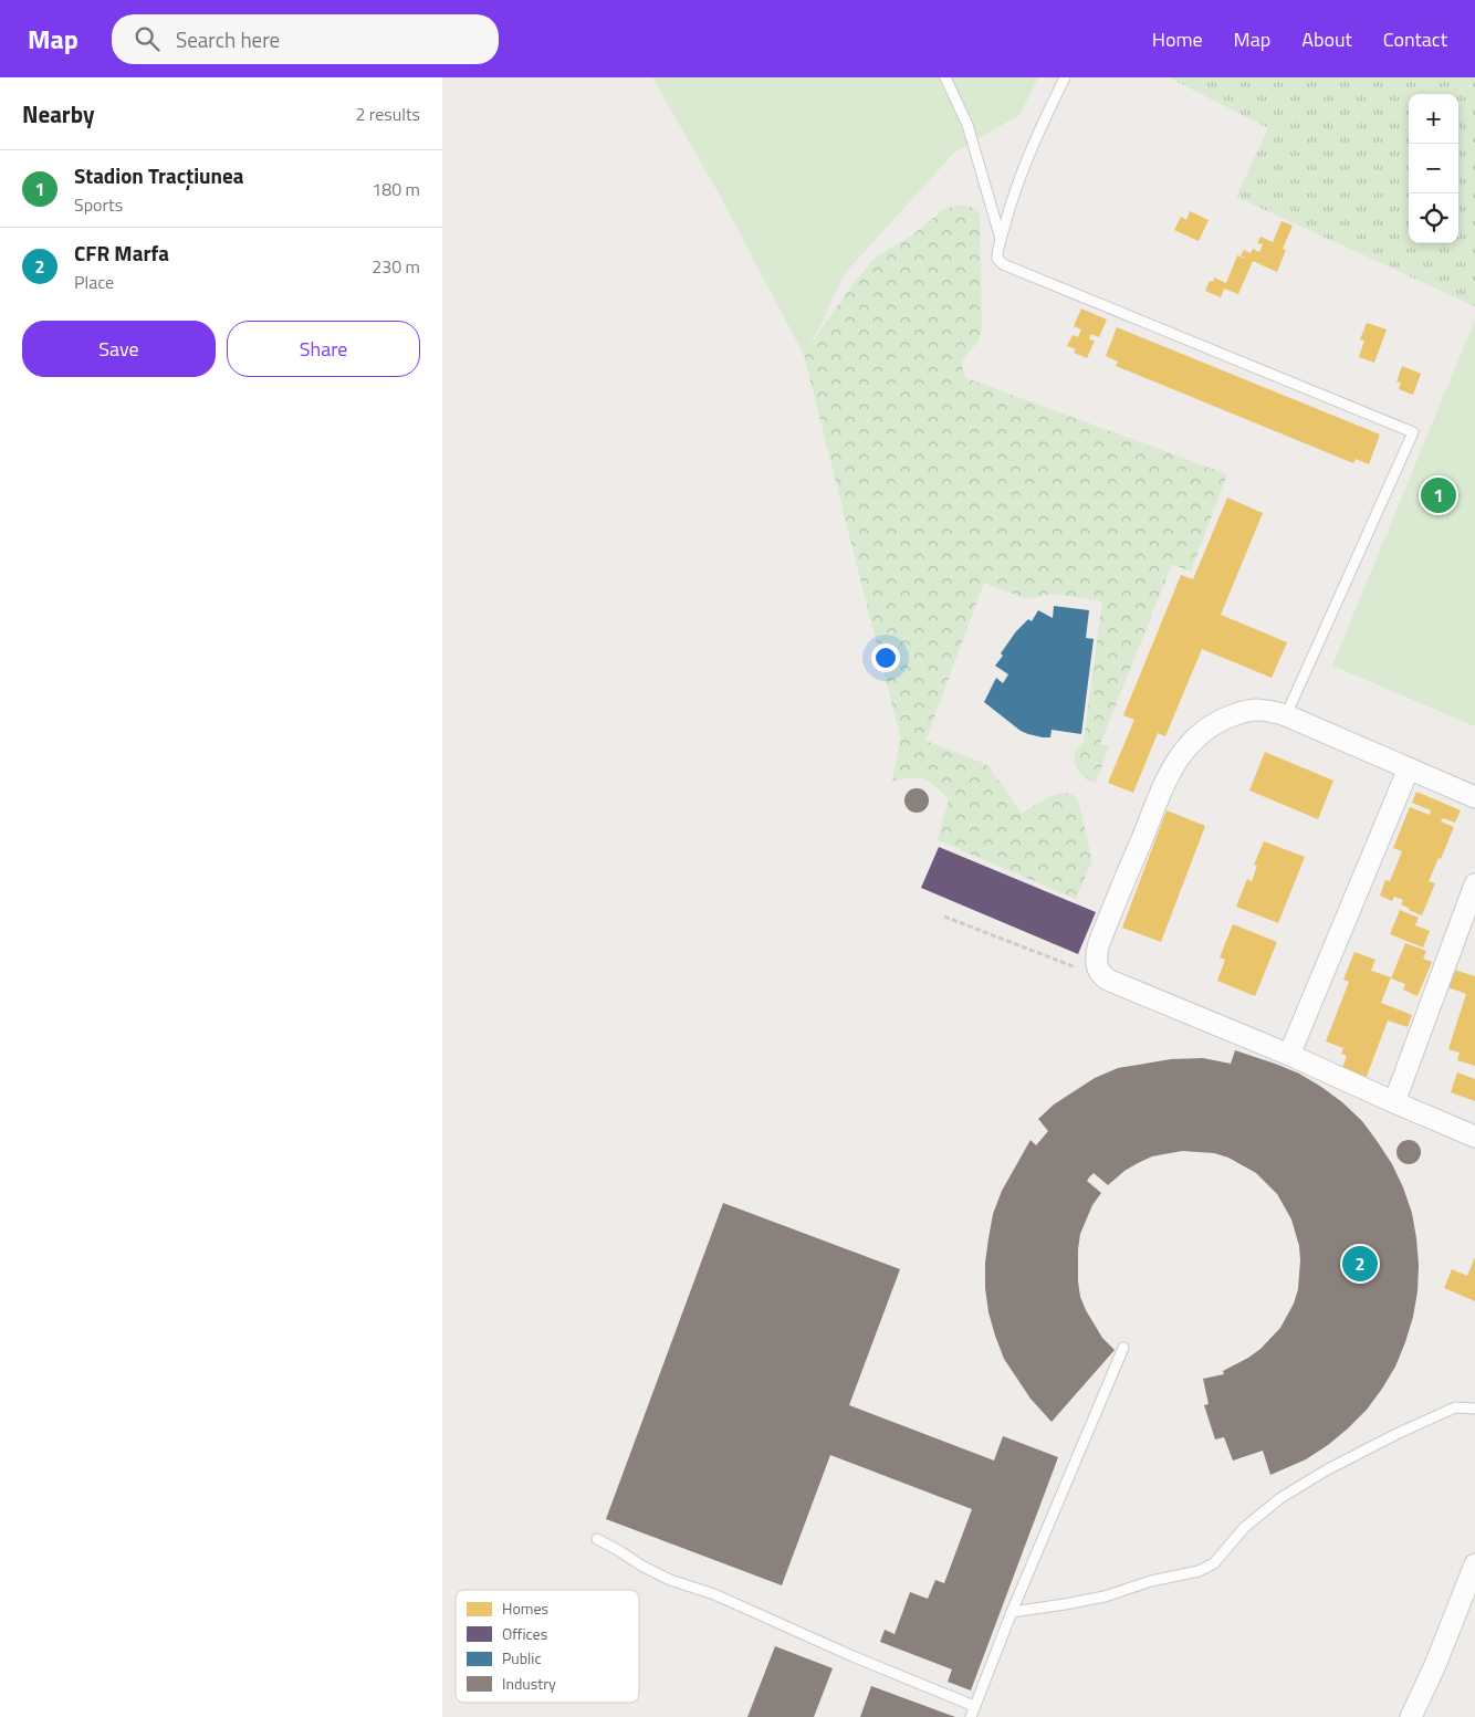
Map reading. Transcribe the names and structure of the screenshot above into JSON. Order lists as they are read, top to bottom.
{
  "legend": [
    "Homes",
    "Offices",
    "Public",
    "Industry"
  ],
  "page": {
    "header": "Map",
    "search": "Search here",
    "nav": [
      "Home",
      "Map",
      "About",
      "Contact"
    ],
    "heading": ["Nearby", "2 results"],
    "map_buttons": ["+", "−"],
    "list": [
      {
        "mark": "1",
        "name": "Stadion Tracțiunea",
        "note": "Sports",
        "value": "180 m"
      },
      {
        "mark": "2",
        "name": "CFR Marfa",
        "note": "Place",
        "value": "230 m"
      }
    ],
    "buttons": ["Save", "Share"],
    "pins": ["1", "2"]
  }
}
